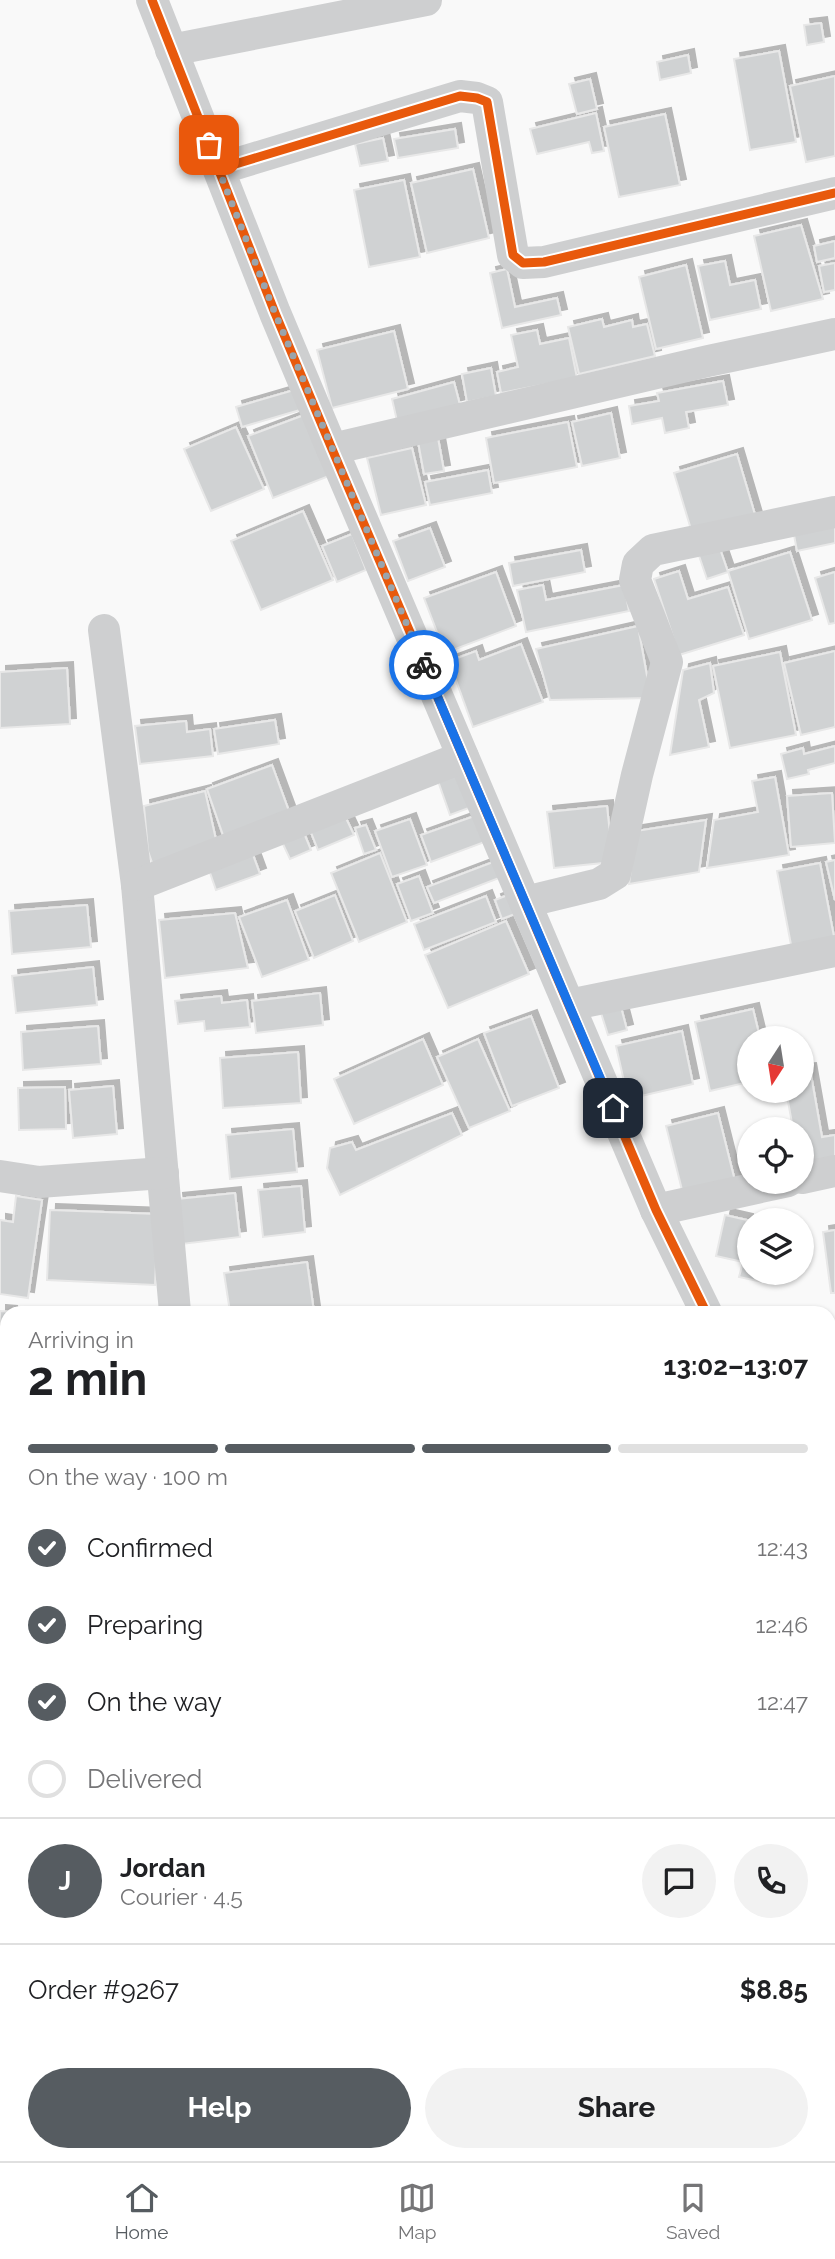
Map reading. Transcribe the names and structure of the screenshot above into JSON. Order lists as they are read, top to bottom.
{
  "north": "bottom",
  "page": {
    "heading": ["2 min", "Arriving in", "13:02–13:07"],
    "panel": [
      "Jordan",
      "Courier · 4.5",
      "Order #9267",
      "$8.85"
    ],
    "bar": "On the way · 100 m",
    "list": [
      ["Confirmed", "12:43"],
      ["Preparing", "12:46"],
      ["On the way", "12:47"],
      "Delivered"
    ],
    "round": "J",
    "buttons": ["Help", "Share"],
    "tabs": ["Home", "Map", "Saved"]
  }
}
